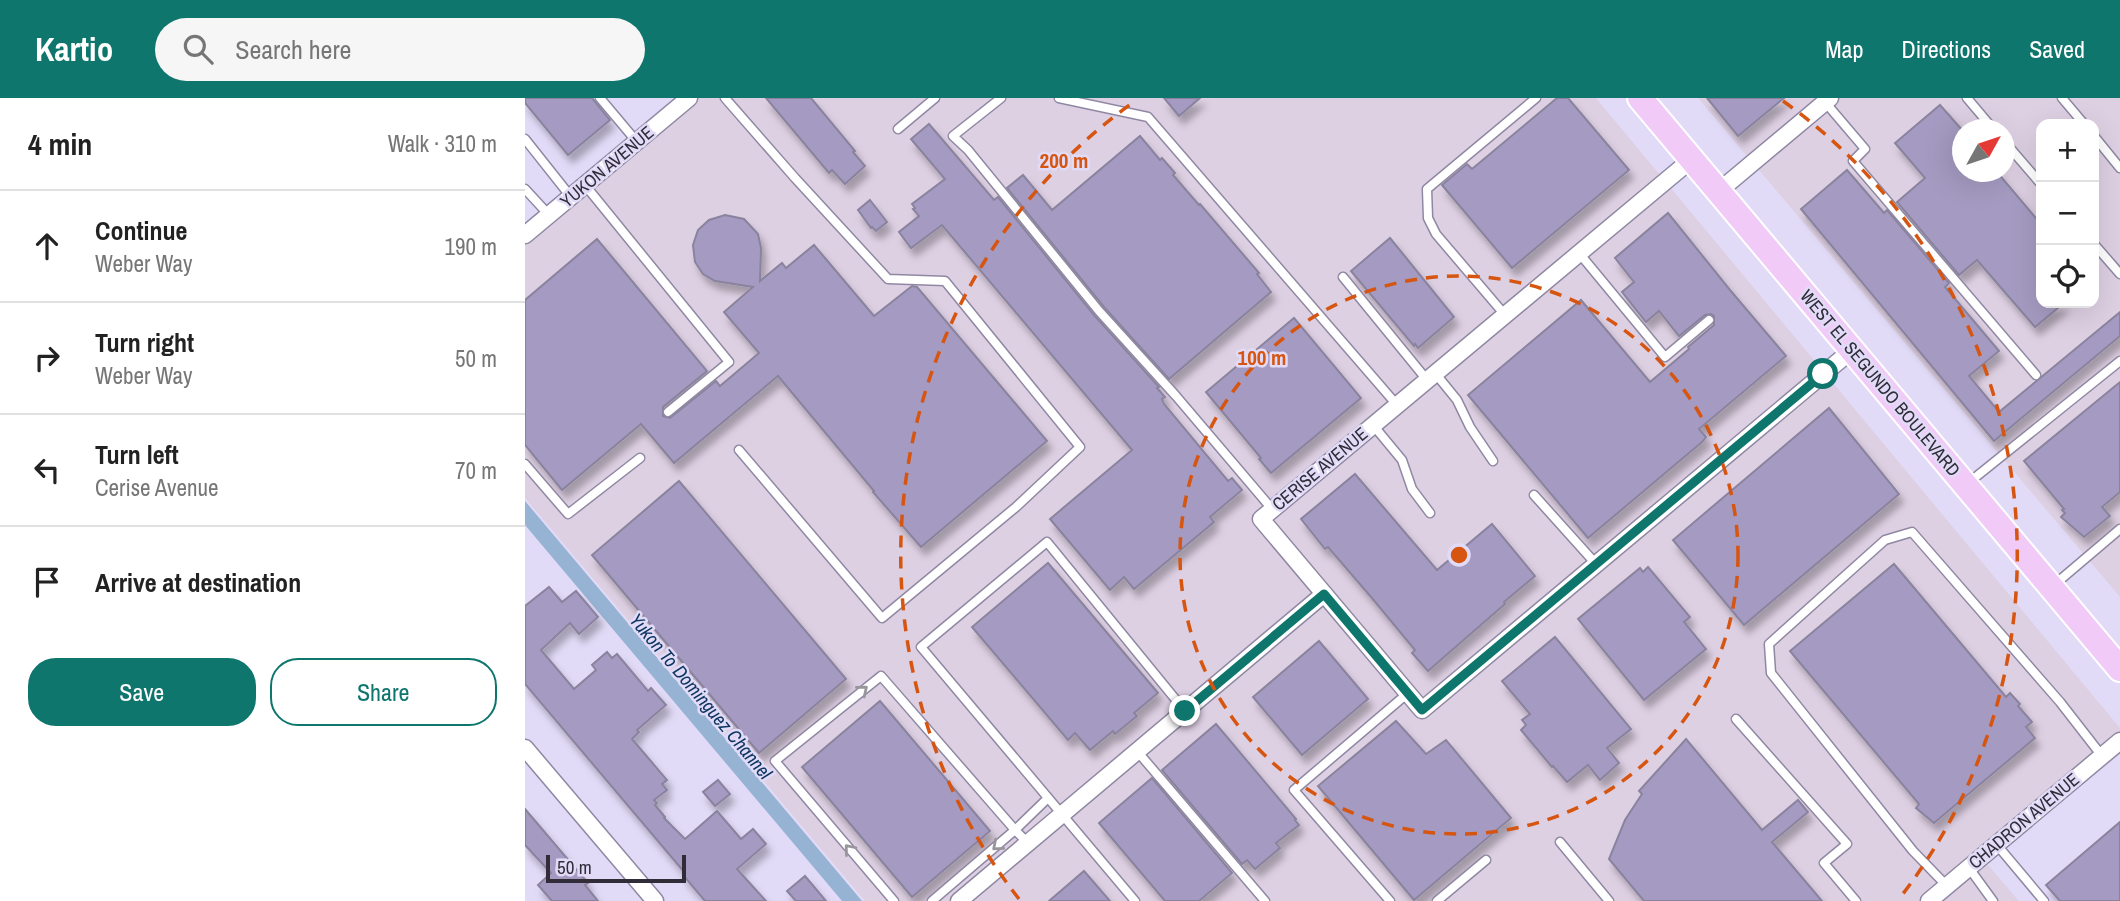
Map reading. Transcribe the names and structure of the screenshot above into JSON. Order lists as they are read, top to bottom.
{
  "streets": {
    "main road": ["WEST EL SEGUNDO BOULEVARD"],
    "street": ["YUKON AVENUE", "CERISE AVENUE", "CHADRON AVENUE"]
  },
  "crossings": [
    ["WEST EL SEGUNDO BOULEVARD", "CERISE AVENUE"]
  ],
  "water": ["Yukon To Dominguez Channel"],
  "scale_bar": "50 m",
  "north": "top right",
  "page": {
    "header": "Kartio",
    "search": "Search here",
    "nav": ["Map", "Directions", "Saved"],
    "heading": ["4 min", "Walk · 310 m"],
    "map_buttons": ["+", "−"],
    "list": [
      ["Continue", "Weber Way", "190 m"],
      ["Turn right", "Weber Way", "50 m"],
      ["Turn left", "Cerise Avenue", "70 m"],
      "Arrive at destination"
    ],
    "buttons": ["Save", "Share"],
    "scale": "50 m"
  },
  "rings": ["200 m", "100 m"]
}
